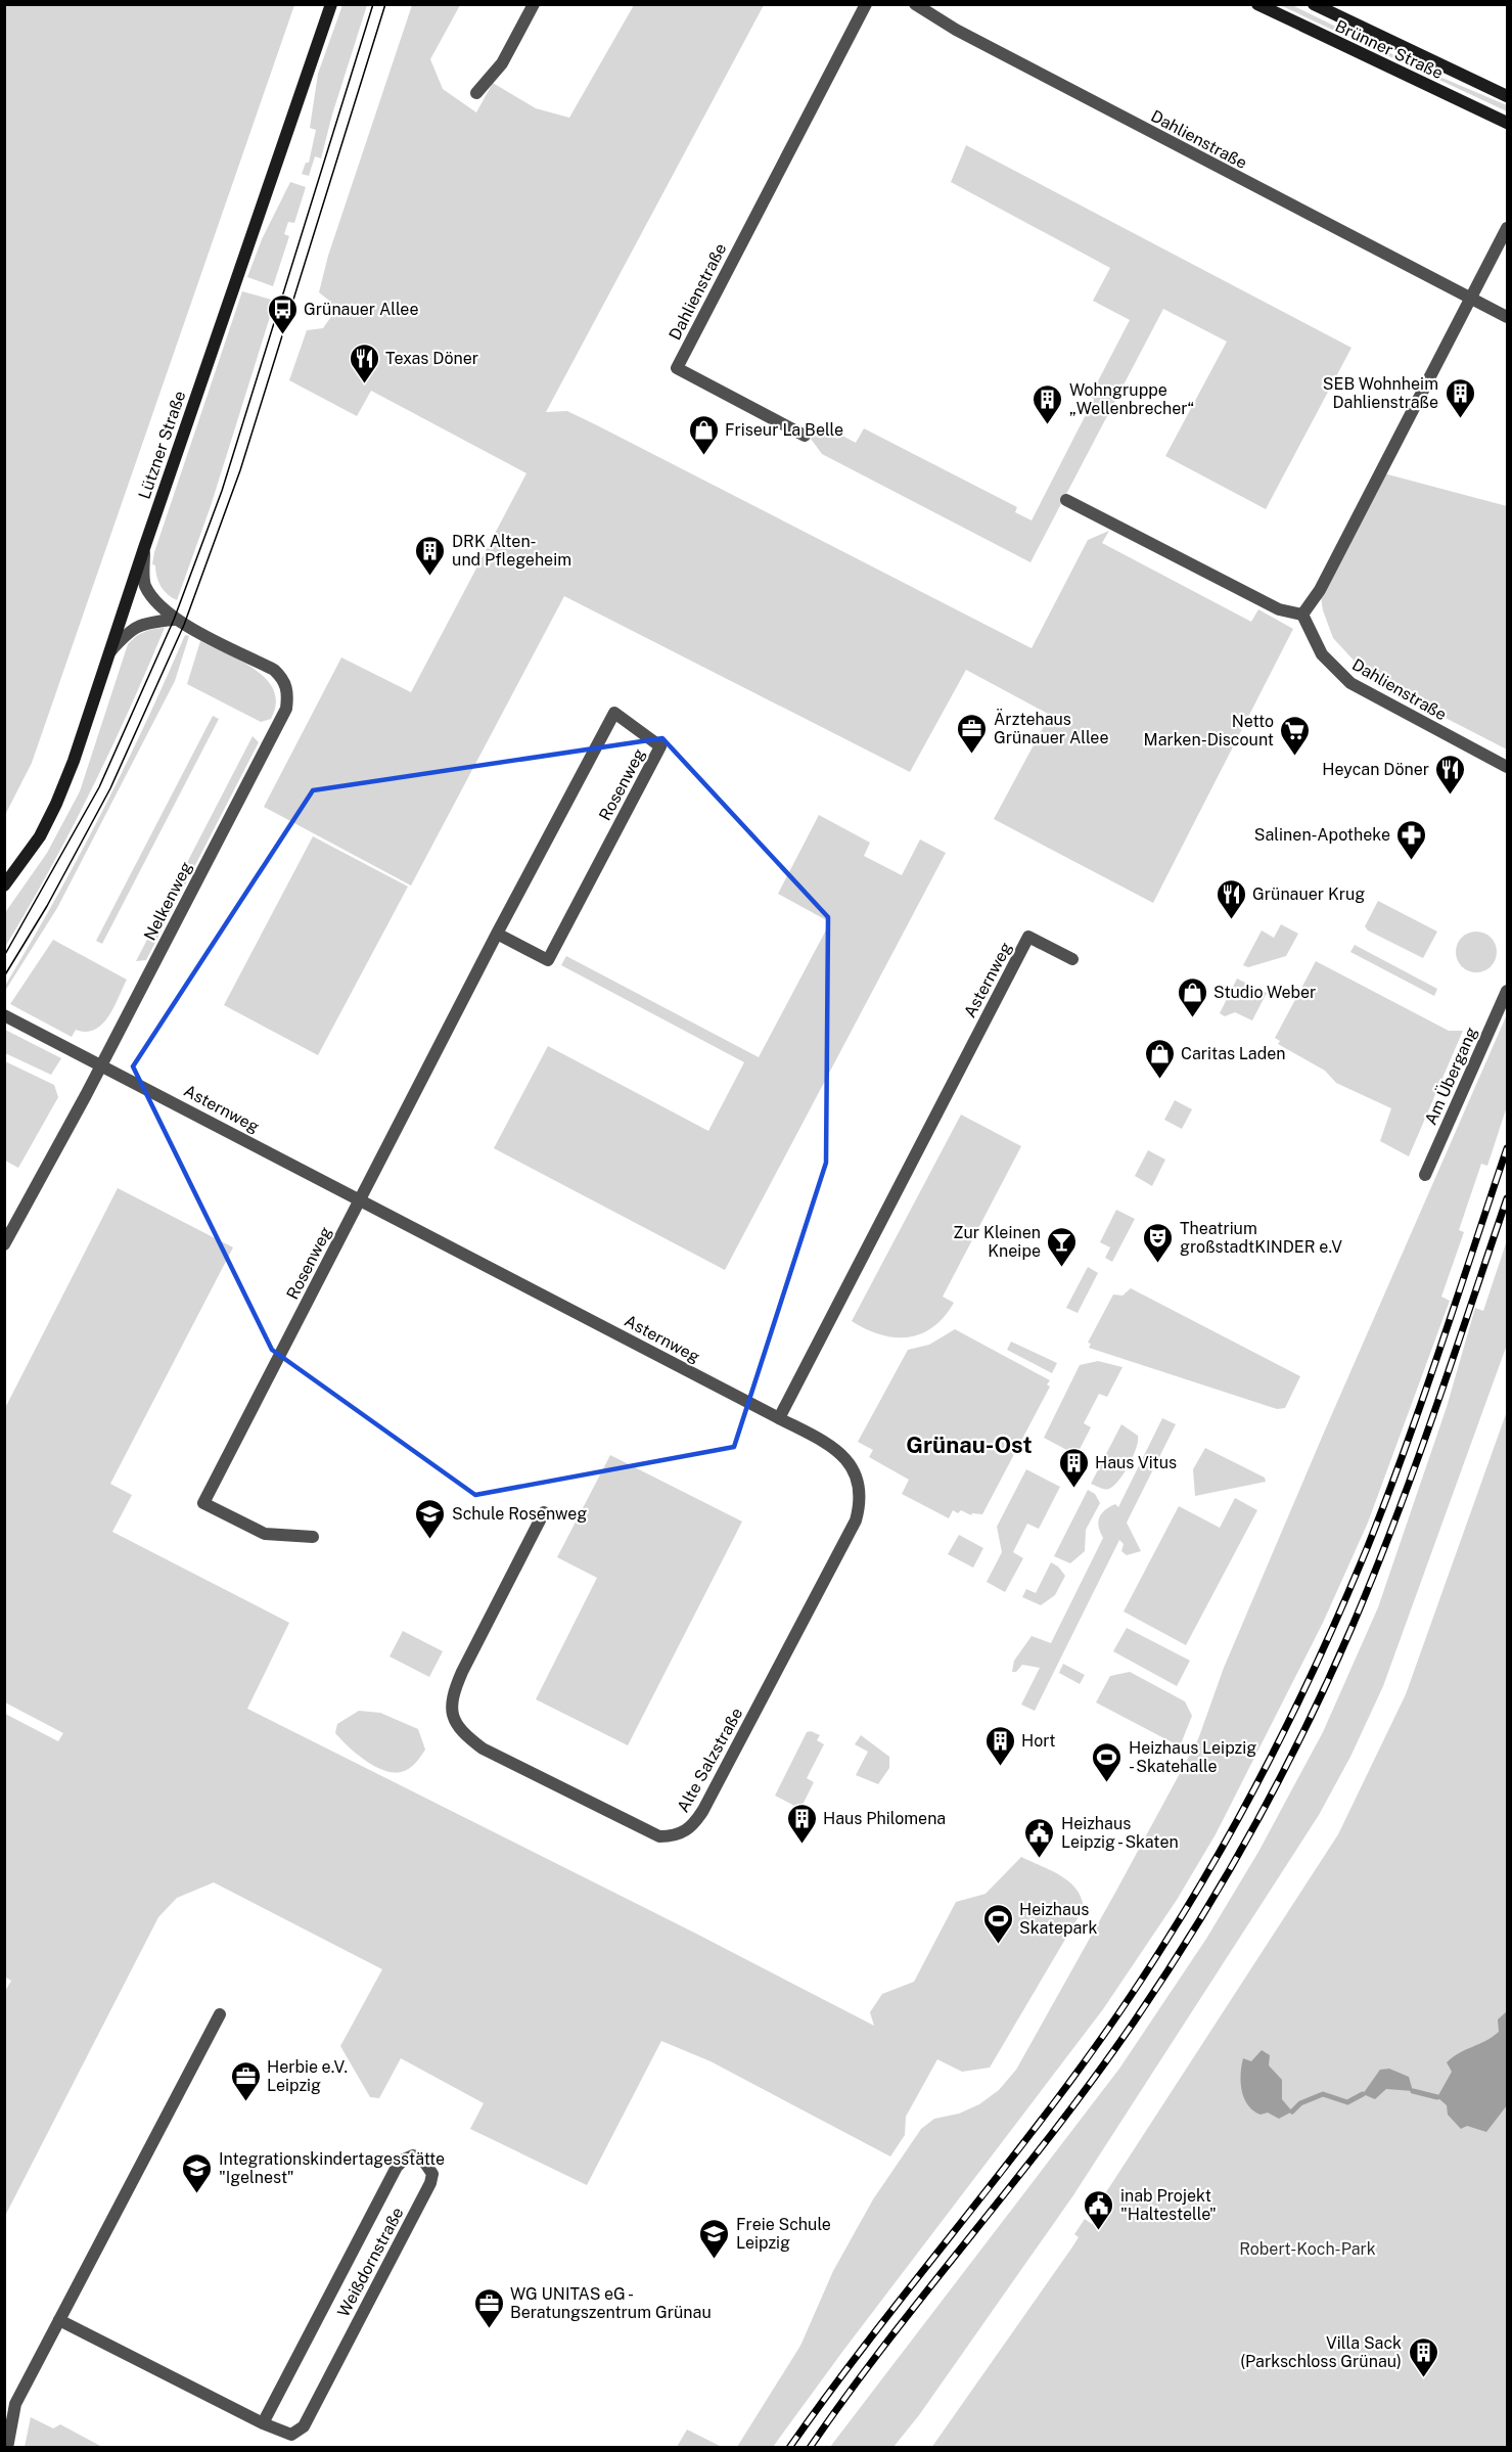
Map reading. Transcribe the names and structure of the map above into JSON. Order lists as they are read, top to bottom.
{
  "streets": {
    "main road": ["Brünner Straße", "Lützner Straße"],
    "street": [
      "Dahlienstraße",
      "Rosenweg",
      "Nelkenweg",
      "Asternweg",
      "Am Übergang",
      "Alte Salzstraße",
      "Weißdornstraße"
    ]
  },
  "crossings": [
    ["Lützner Straße", "Nelkenweg"],
    ["Rosenweg", "Asternweg"],
    ["Nelkenweg", "Asternweg"],
    ["Asternweg", "Alte Salzstraße"]
  ],
  "districts": ["Grünau-Ost"],
  "parks": ["Robert-Koch-Park"],
  "places": {
    "bus stop": ["Grünauer Allee"],
    "restaurant": ["Texas Döner", "Heycan Döner", "Grünauer Krug"],
    "building": [
      "SEB Wohnheim Dahlienstraße",
      "Wohngruppe „Wellenbrecher“",
      "DRK Alten- und Pflegeheim",
      "Haus Vitus",
      "Hort",
      "Haus Philomena",
      "Villa Sack (Parkschloss Grünau)"
    ],
    "shop": ["Friseur La Belle", "Studio Weber", "Caritas Laden"],
    "office": ["Ärztehaus Grünauer Allee", "Herbie e.V. Leipzig", "WG UNITAS eG - Beratungszentrum Grünau"],
    "supermarket": ["Netto Marken-Discount"],
    "pharmacy": ["Salinen-Apotheke"],
    "theatre": ["Theatrium großstadtKINDER e.V"],
    "bar": ["Zur Kleinen Kneipe"],
    "school or university": ["Schule Rosenweg", "Integrationskindertagesstätte \"Igelnest\"", "Freie Schule Leipzig"],
    "sports": ["Heizhaus Leipzig - Skatehalle", "Heizhaus Skatepark"],
    "public building": ["Heizhaus Leipzig - Skaten", "inab Projekt \"Haltestelle\""]
  }
}
